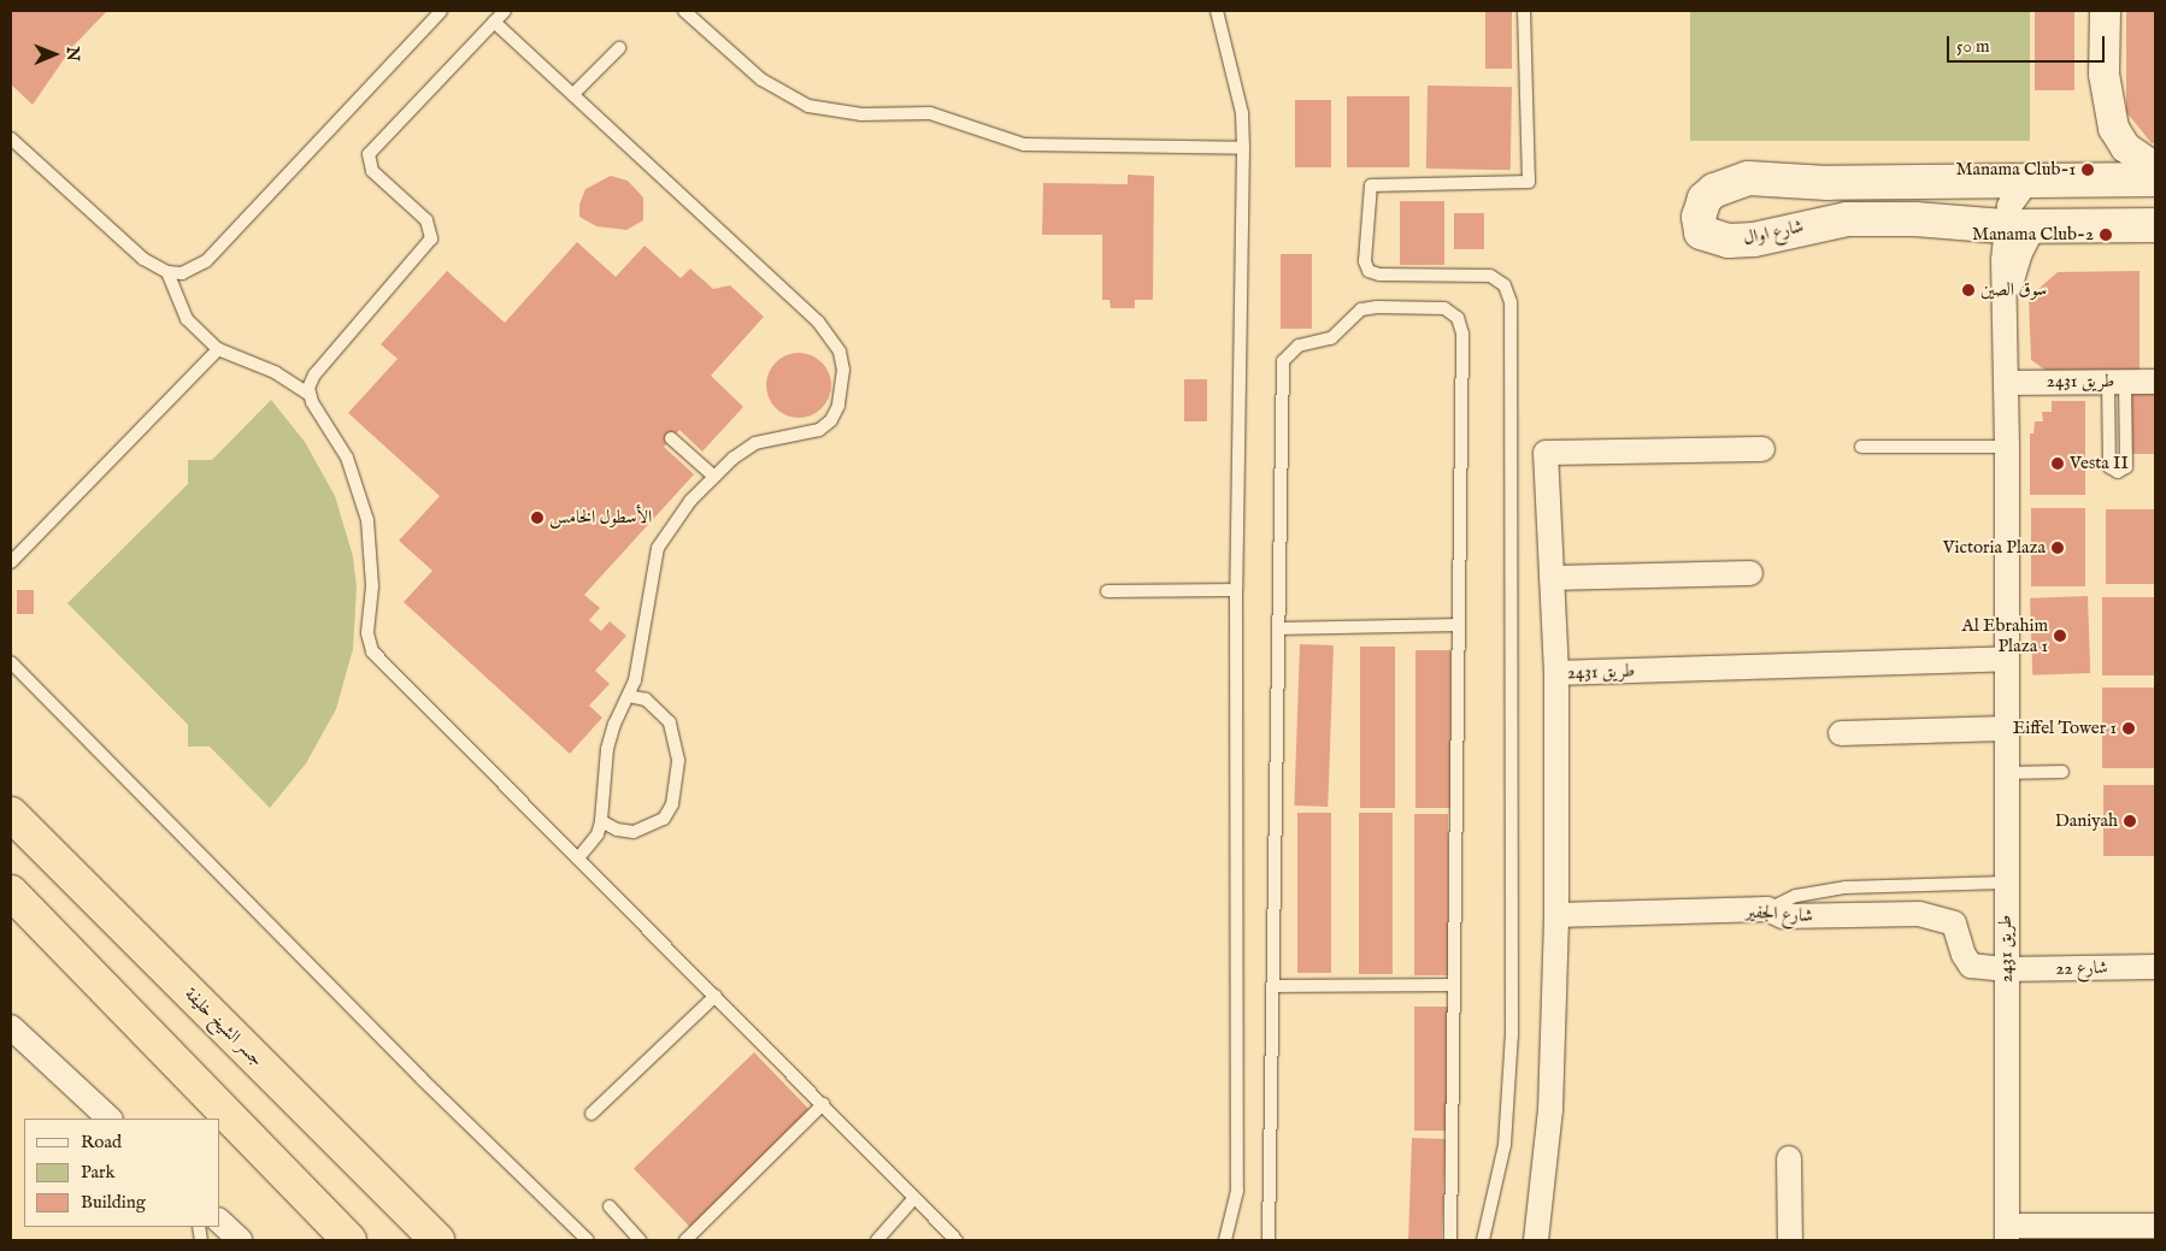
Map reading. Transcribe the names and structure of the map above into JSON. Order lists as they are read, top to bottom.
{
  "streets": {
    "highway": ["جسر الشيخ خليفة"],
    "main road": ["شارع اوال"],
    "street": ["طريق 2431", "شارع الجفير", "شارع 22"]
  },
  "crossings": [
    ["شارع اوال", "طريق 2431"],
    ["طريق 2431", "شارع الجفير"],
    ["طريق 2431", "شارع 22"],
    ["شارع الجفير", "شارع 22"]
  ],
  "places": [
    "Manama Club-1",
    "Manama Club-2",
    "سوق الصين",
    "Vesta II",
    "الأسطول الخامس",
    "Victoria Plaza",
    "Al Ebrahim Plaza 1",
    "Eiffel Tower 1",
    "Daniyah"
  ],
  "legend": ["Road", "Park", "Building"],
  "scale_bar": "50 m",
  "north": "right"
}
